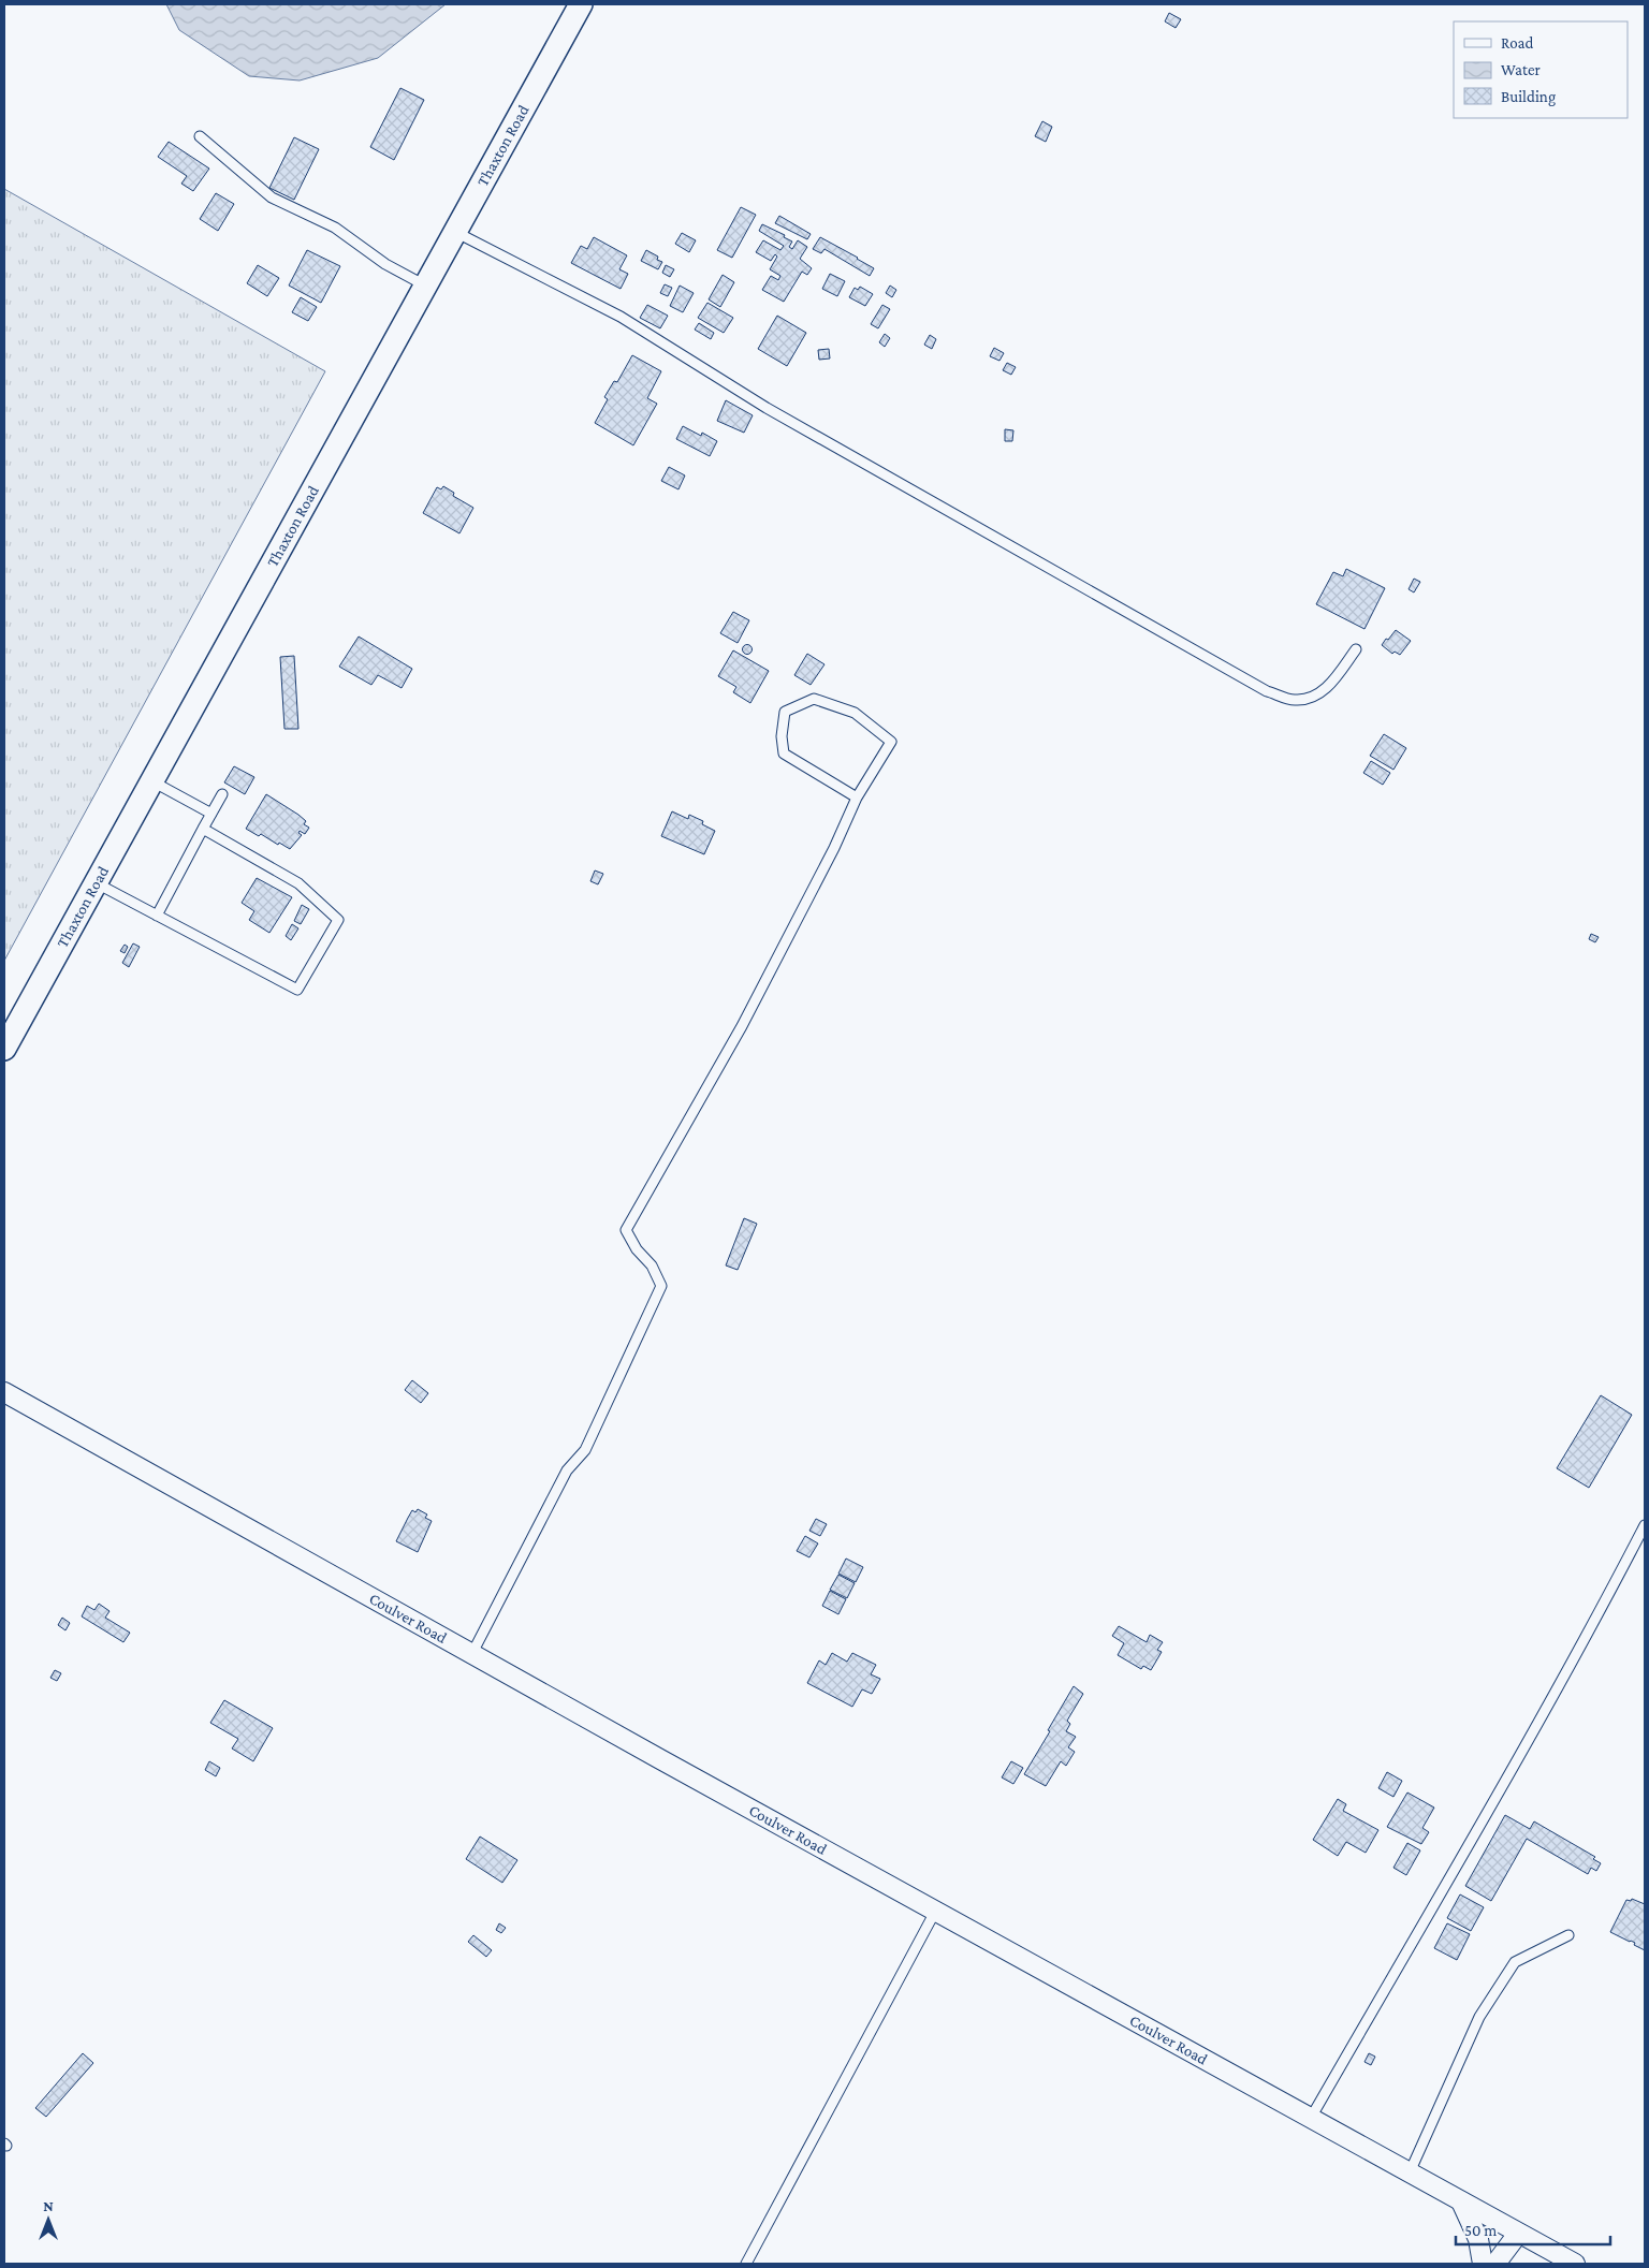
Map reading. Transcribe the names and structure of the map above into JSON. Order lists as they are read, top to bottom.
{
  "streets": {
    "street": ["Thaxton Road", "Coulver Road"]
  },
  "legend": ["Road", "Water", "Building"],
  "scale_bar": "50 m",
  "north": "top"
}
